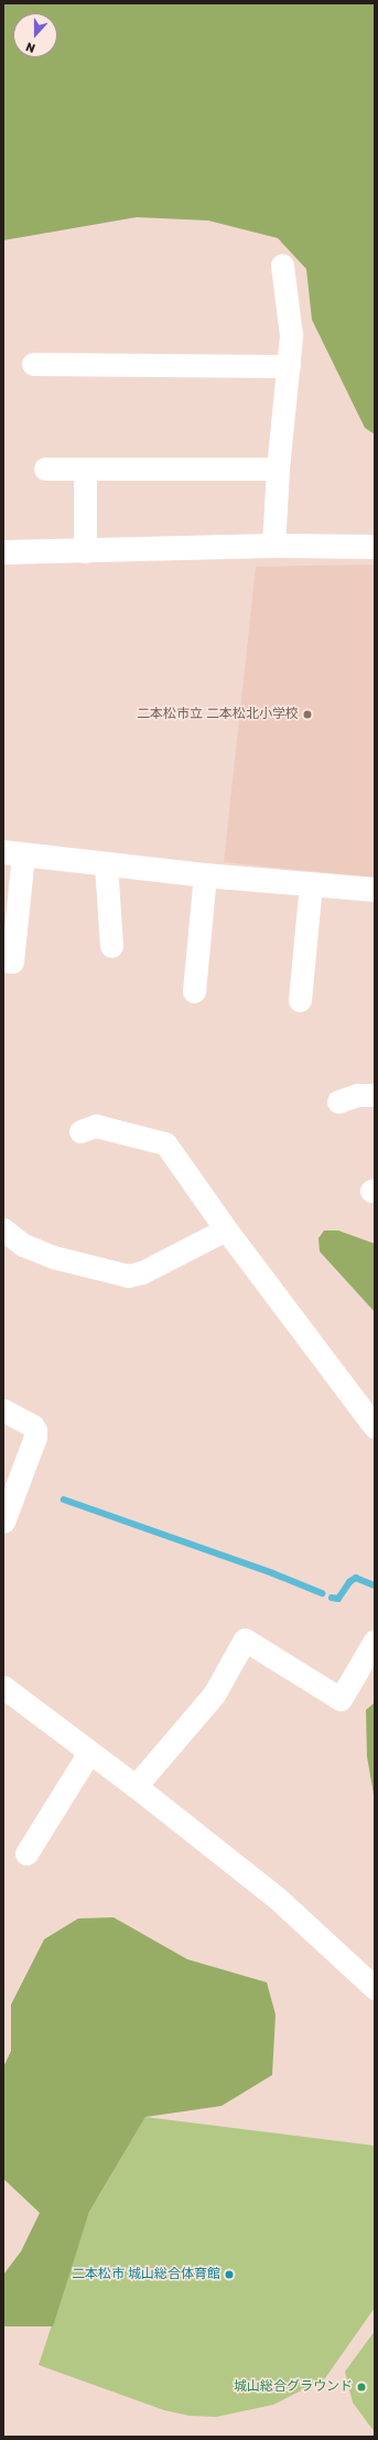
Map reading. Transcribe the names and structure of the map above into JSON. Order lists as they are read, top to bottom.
{
  "places": ["二本松市立 二本松北小学校", "二本松市 城山総合体育館", "城山総合グラウンド"],
  "north": "bottom"
}
